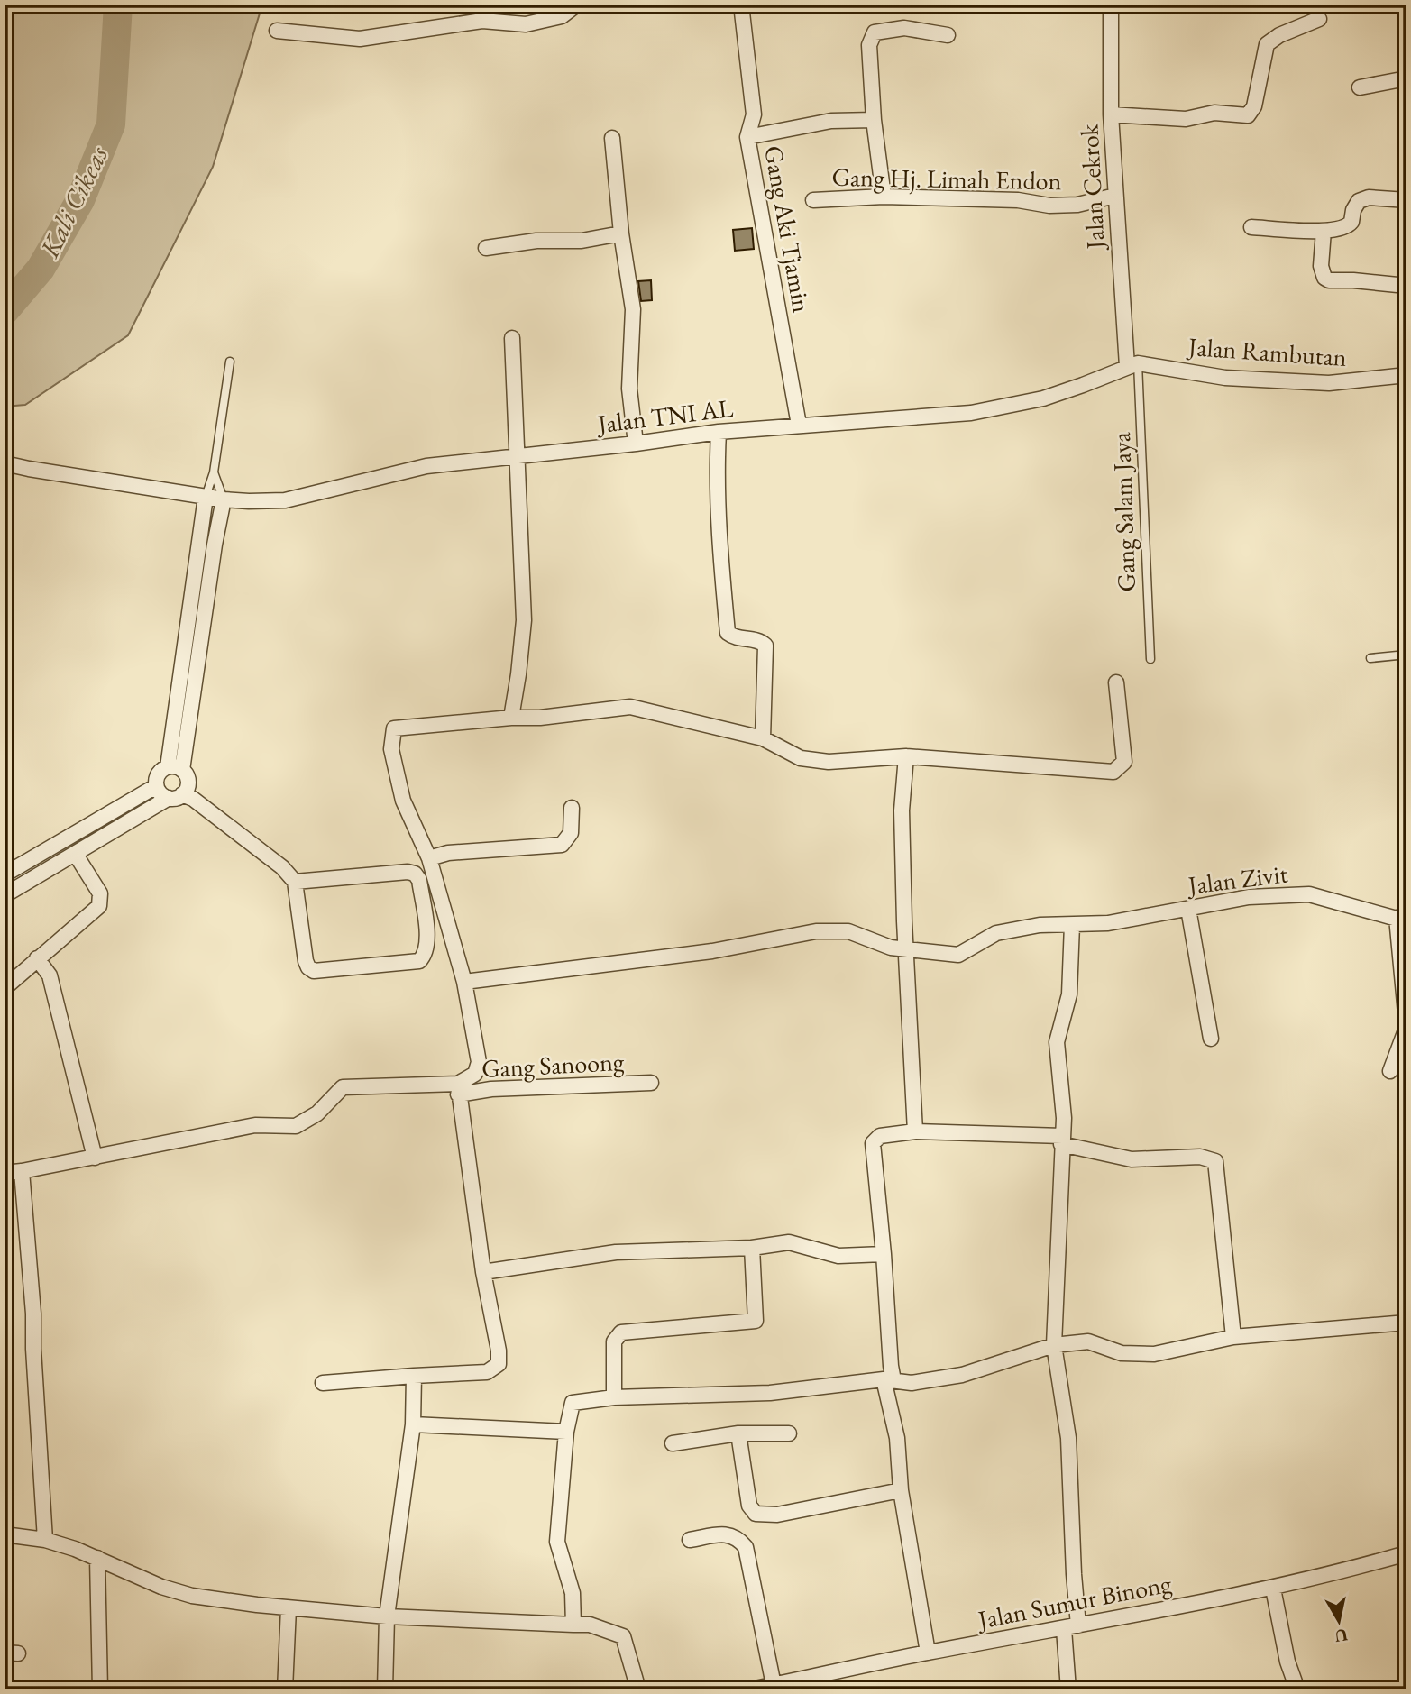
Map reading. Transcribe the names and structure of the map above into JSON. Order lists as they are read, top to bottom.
{
  "streets": {
    "street": [
      "Gang Hj. Limah Endon",
      "Jalan Cekrok",
      "Gang Aki Tjamin",
      "Jalan Rambutan",
      "Jalan TNI AL",
      "Jalan Zivit",
      "Gang Sanoong",
      "Jalan Sumur Binong"
    ],
    "lane": ["Gang Salam Jaya"]
  },
  "crossings": [
    ["Gang Hj. Limah Endon", "Jalan Cekrok"],
    ["Jalan Cekrok", "Jalan Rambutan"],
    ["Jalan Cekrok", "Jalan TNI AL"],
    ["Jalan Cekrok", "Gang Salam Jaya"],
    ["Gang Aki Tjamin", "Jalan TNI AL"],
    ["Jalan Rambutan", "Jalan TNI AL"],
    ["Jalan Rambutan", "Gang Salam Jaya"],
    ["Jalan TNI AL", "Gang Salam Jaya"]
  ],
  "water": ["Kali Cikeas"],
  "north": "bottom"
}
